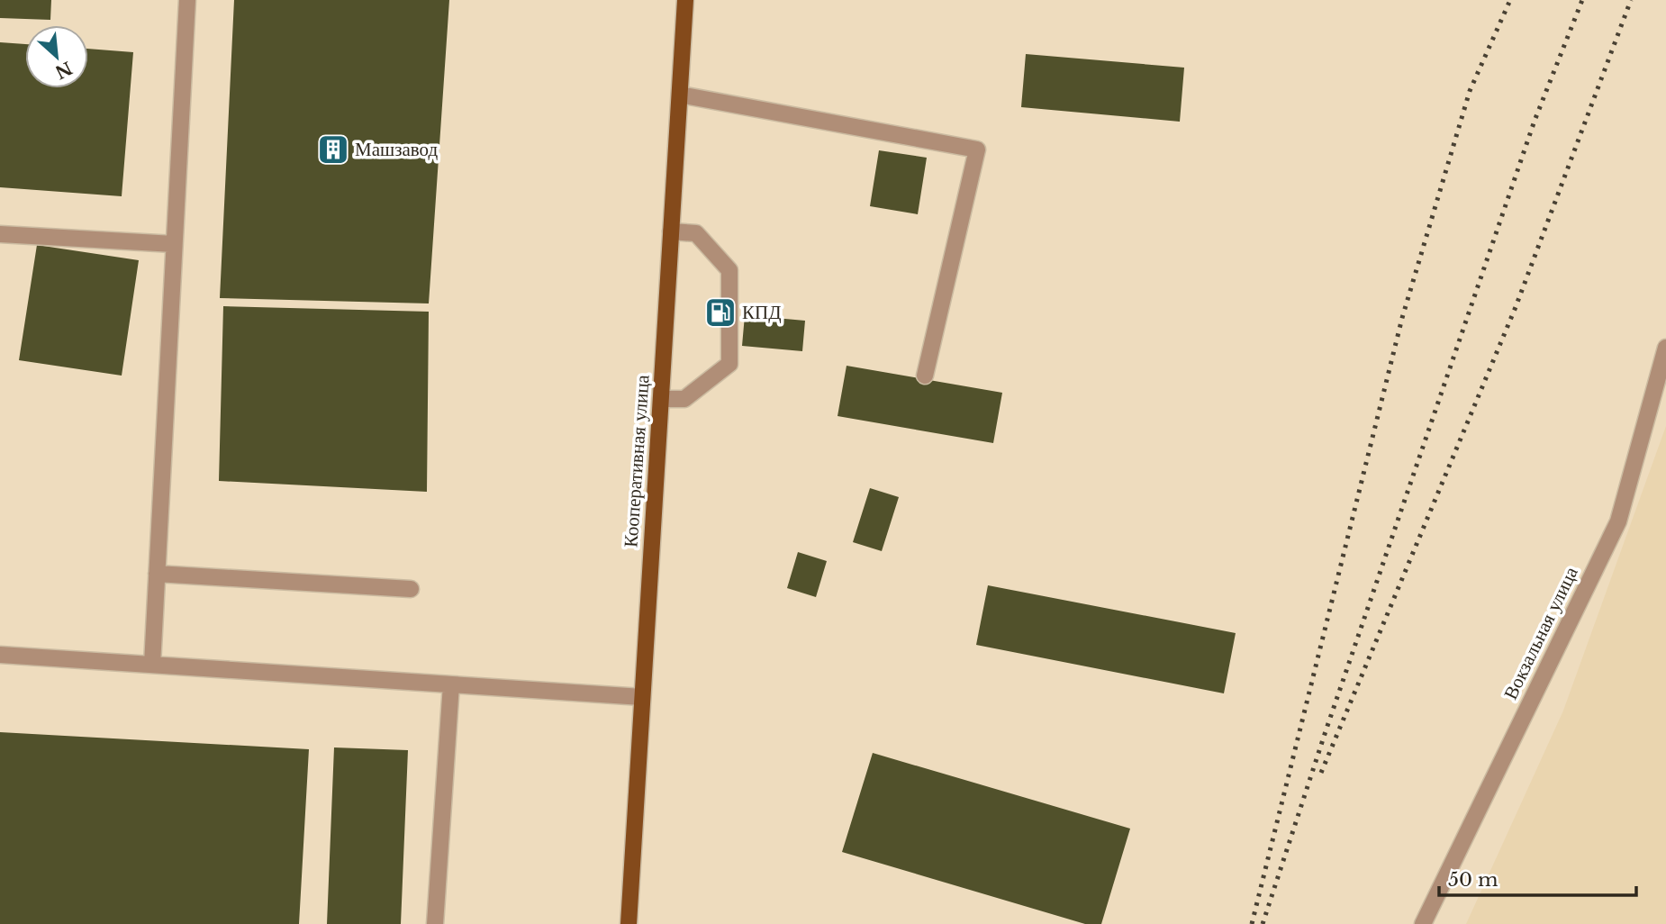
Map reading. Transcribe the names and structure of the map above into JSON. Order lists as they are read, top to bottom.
{
  "streets": {
    "main road": ["Кооперативная улица"],
    "street": ["Вокзальная улица"]
  },
  "places": {
    "building": ["Машзавод"],
    "fuel station": ["КПД"]
  },
  "scale_bar": "50 m",
  "north": "bottom right"
}
